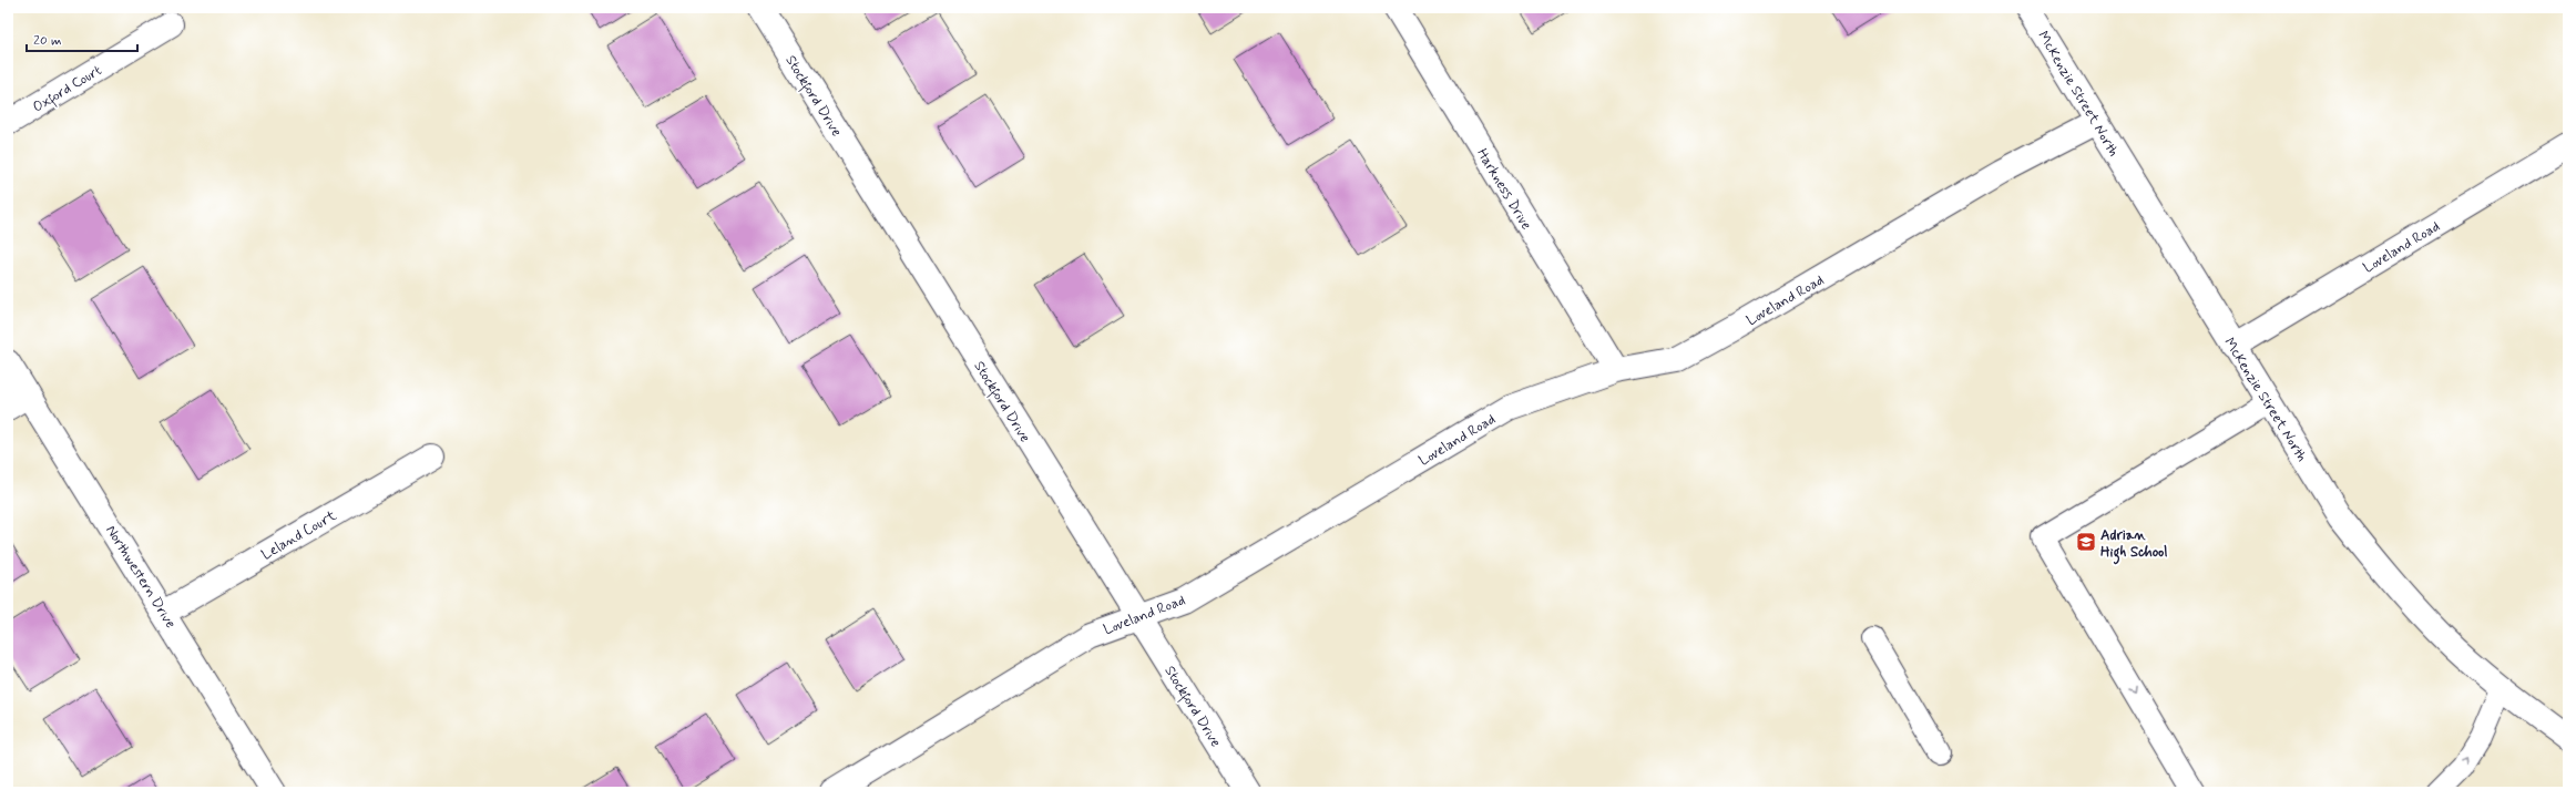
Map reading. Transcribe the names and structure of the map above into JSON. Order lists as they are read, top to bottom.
{
  "streets": {
    "street": [
      "Oxford Court",
      "McKenzie Street North",
      "Stockford Drive",
      "Harkness Drive",
      "Loveland Road",
      "Leland Court",
      "Northwestern Drive"
    ]
  },
  "crossings": [
    ["McKenzie Street North", "Loveland Road"],
    ["Stockford Drive", "Loveland Road"],
    ["Harkness Drive", "Loveland Road"],
    ["Leland Court", "Northwestern Drive"]
  ],
  "places": {
    "school or university": ["Adrian High School"]
  },
  "scale_bar": "20 m"
}
